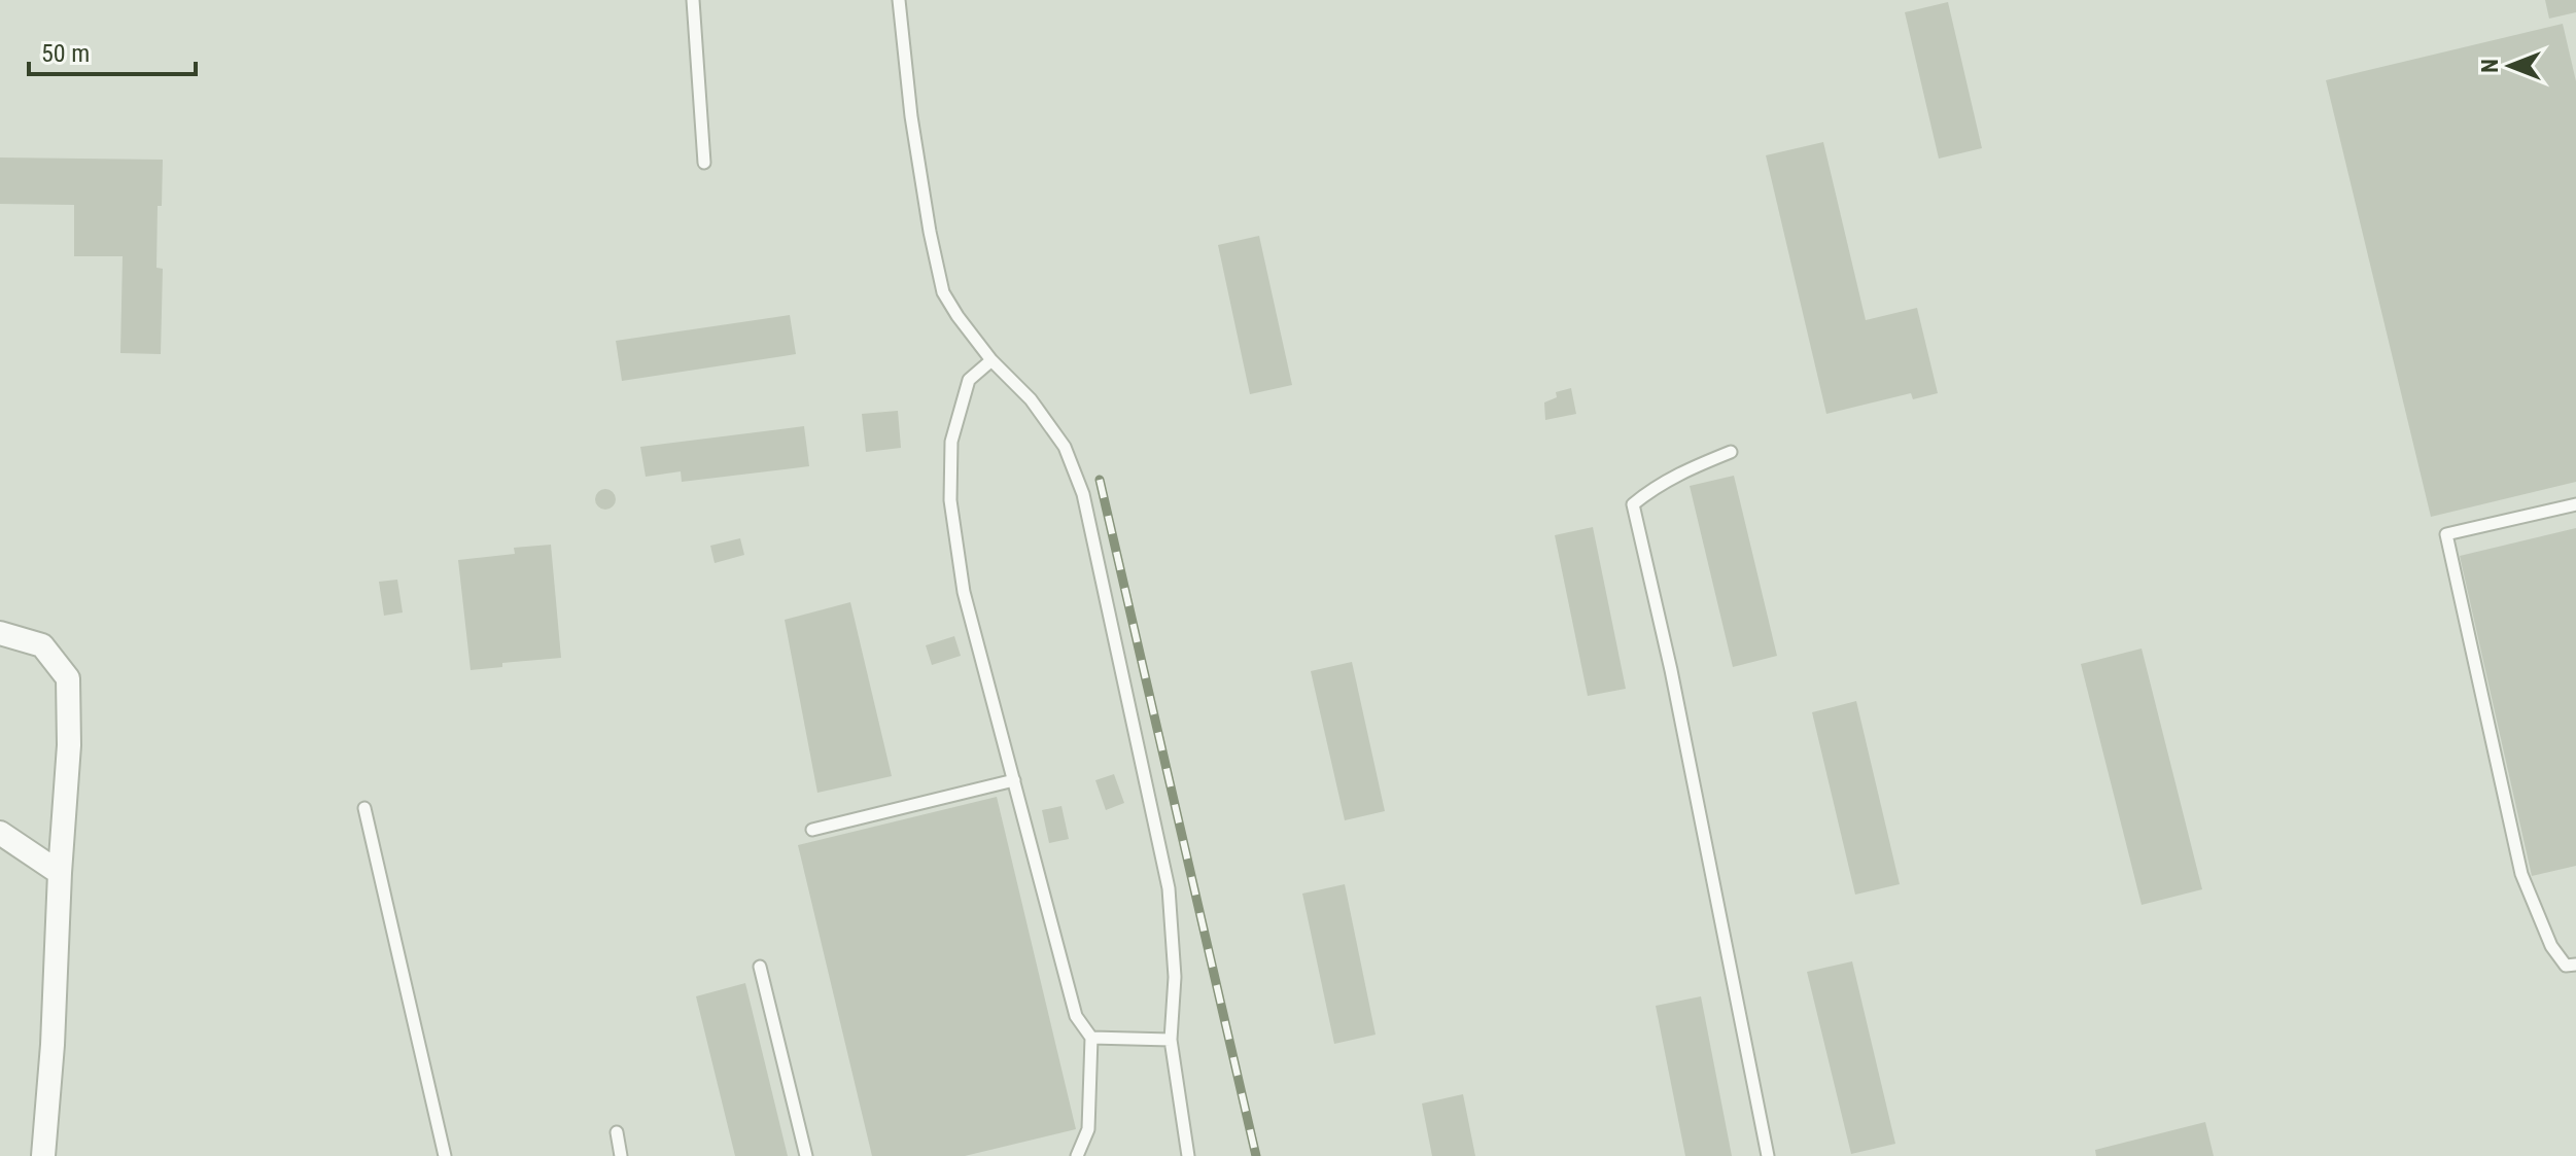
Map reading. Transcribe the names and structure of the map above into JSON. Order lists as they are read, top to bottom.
{
  "scale_bar": "50 m",
  "north": "left"
}
